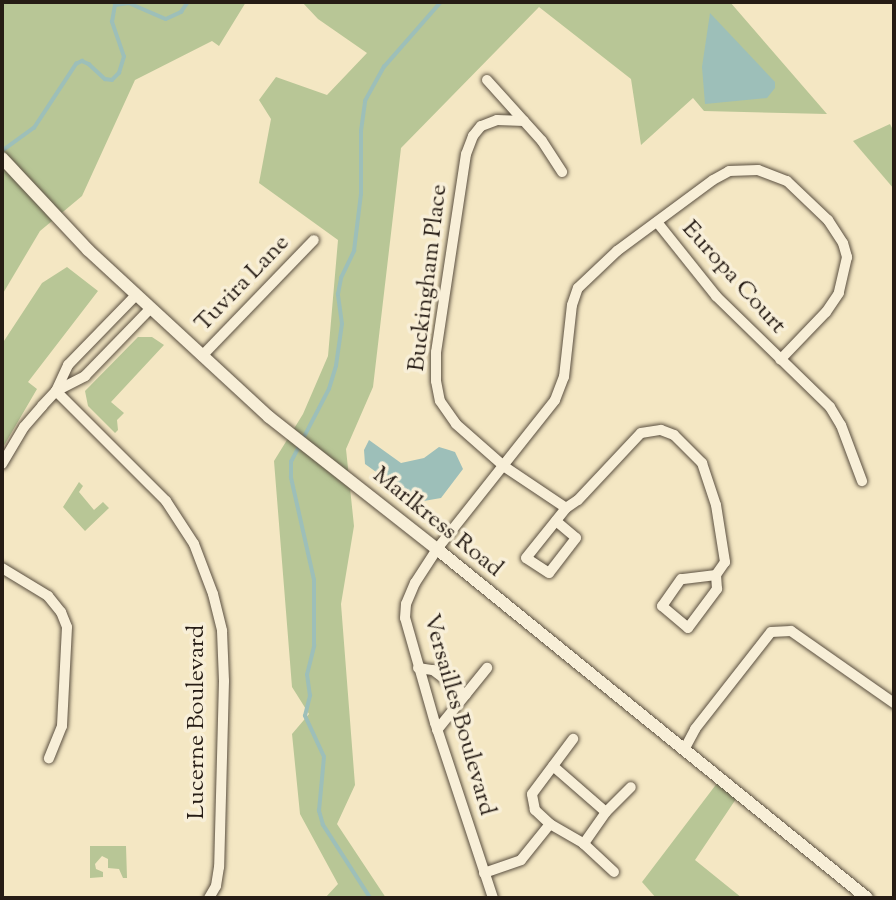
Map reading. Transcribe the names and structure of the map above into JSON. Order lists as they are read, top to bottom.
{
  "streets": {
    "street": [
      "Buckingham Place",
      "Europa Court",
      "Tuvira Lane",
      "Marlkress Road",
      "Versailles Boulevard",
      "Lucerne Boulevard"
    ]
  },
  "crossings": [
    ["Buckingham Place", "Europa Court"],
    ["Buckingham Place", "Versailles Boulevard"],
    ["Europa Court", "Versailles Boulevard"],
    ["Tuvira Lane", "Marlkress Road"],
    ["Marlkress Road", "Versailles Boulevard"]
  ]
}
